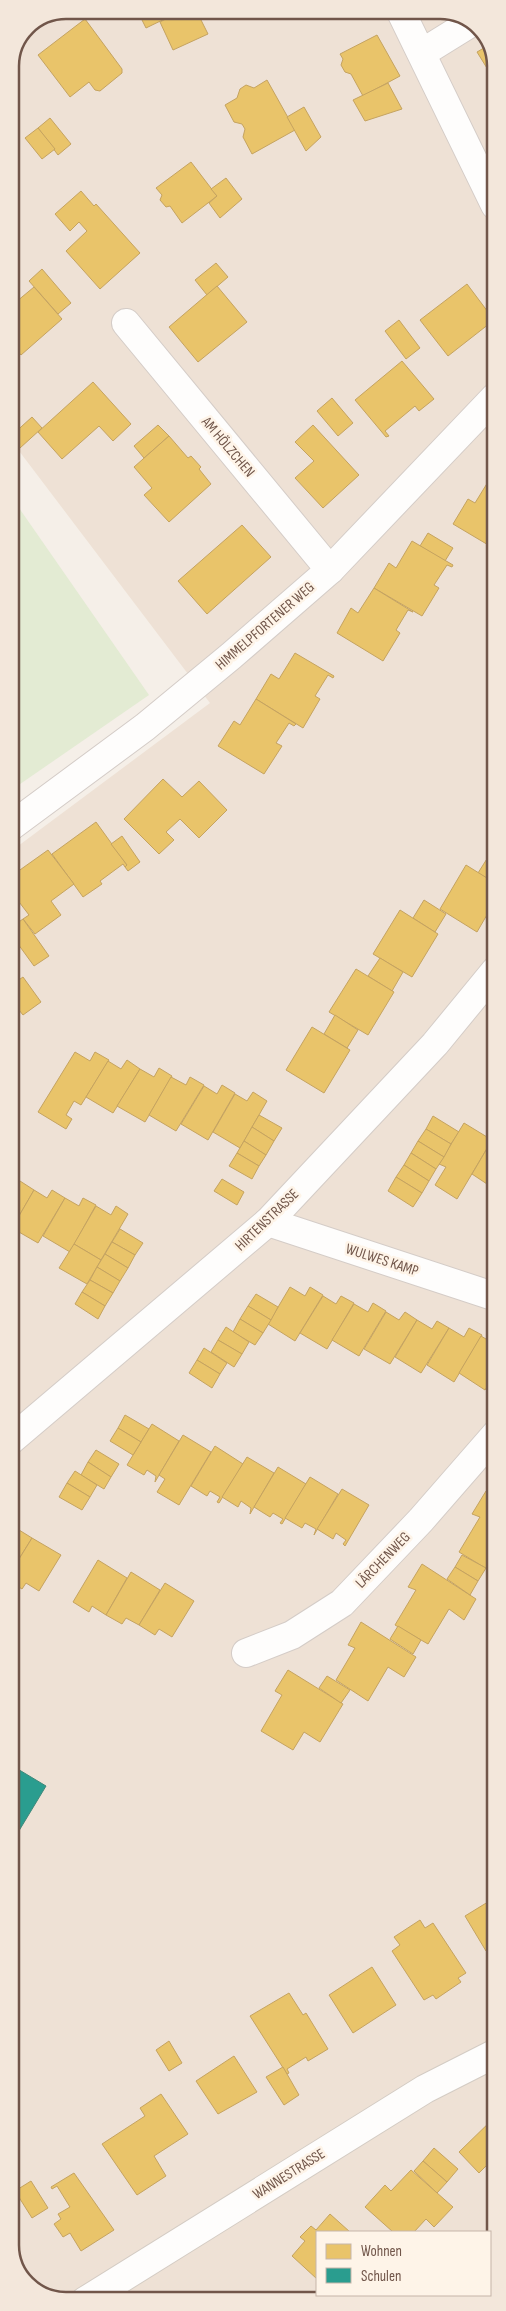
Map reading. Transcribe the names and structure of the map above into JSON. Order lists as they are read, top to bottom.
{
  "streets": {
    "street": [
      "AM HÖLZCHEN",
      "HIMMELPFORTENER WEG",
      "HIRTENSTRASSE",
      "WULWES KAMP",
      "LÄRCHENWEG",
      "WANNESTRASSE"
    ]
  },
  "crossings": [
    ["AM HÖLZCHEN", "HIMMELPFORTENER WEG"],
    ["HIRTENSTRASSE", "WULWES KAMP"]
  ],
  "legend": ["Wohnen", "Schulen"]
}
